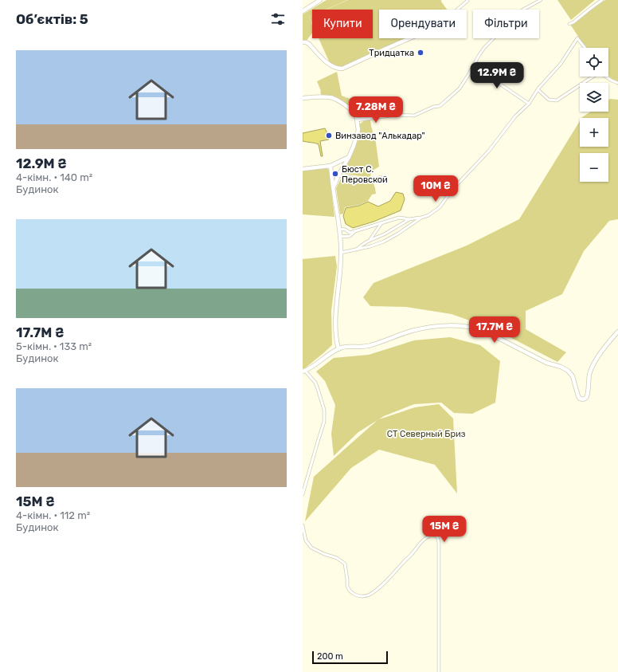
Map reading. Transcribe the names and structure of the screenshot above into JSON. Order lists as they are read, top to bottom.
{
  "parks": ["СТ Северный Бриз"],
  "places": ["Тридцатка", "Винзавод \"Алькадар\"", "Бюст С. Перовской"],
  "scale_bar": "200 m",
  "page": {
    "heading": "Об’єктів: 5",
    "chip": ["Купити", "Орендувати", "Фільтри"],
    "list": [
      {
        "name": "12.9M ₴",
        "note": "4-кімн. · 140 m² · Будинок"
      },
      {
        "name": "17.7M ₴",
        "note": "5-кімн. · 133 m² · Будинок"
      },
      {
        "name": "15M ₴",
        "note": "4-кімн. · 112 m² · Будинок"
      }
    ],
    "map_buttons": ["+", "−"],
    "price": [
      "12.9M ₴",
      "7.28M ₴",
      "10M ₴",
      "17.7M ₴",
      "15M ₴"
    ],
    "scale": "200 m"
  }
}
